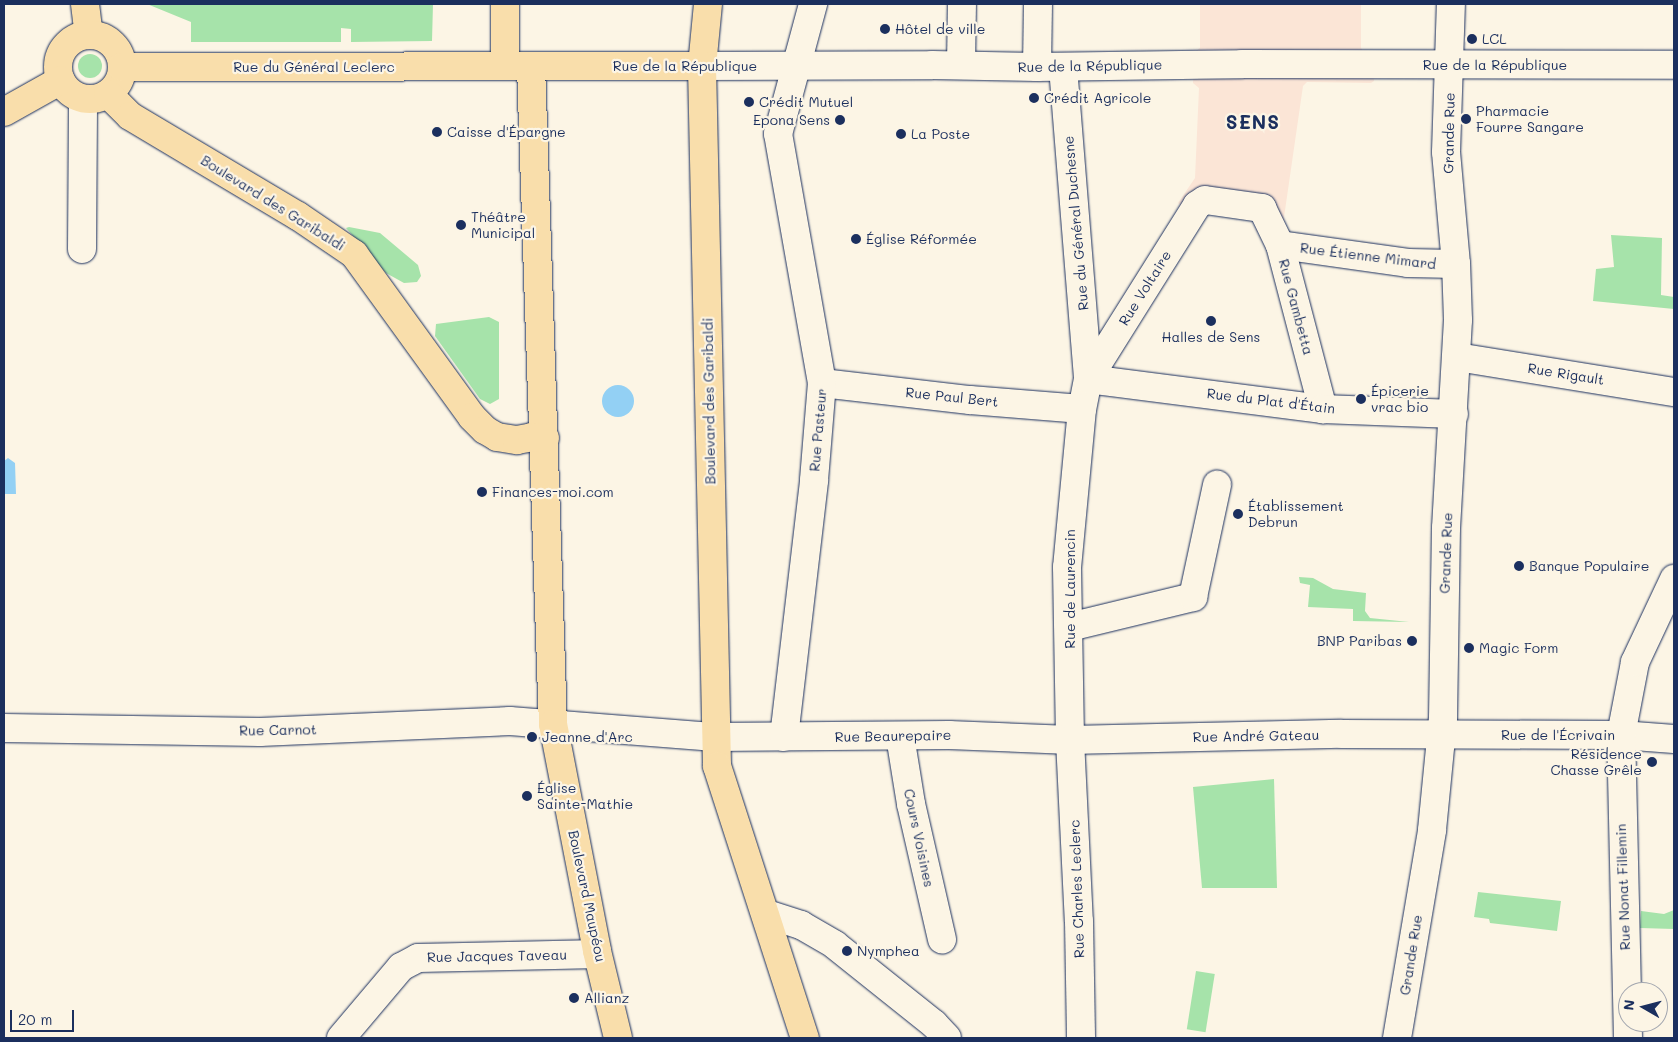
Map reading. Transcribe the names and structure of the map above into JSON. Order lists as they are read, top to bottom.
{
  "streets": {
    "main road": [
      "Rue de la République",
      "Rue du Général Leclerc",
      "Boulevard des Garibaldi",
      "Boulevard Maupéou"
    ],
    "street": [
      "Grande Rue",
      "Rue du Général Duchesne",
      "Rue Étienne Mimard",
      "Rue Voltaire",
      "Rue Gambetta",
      "Rue Rigault",
      "Rue Paul Bert",
      "Rue du Plat d'Étain",
      "Rue Pasteur",
      "Rue de Laurencin",
      "Rue Carnot",
      "Rue de l'Écrivain",
      "Rue Beaurepaire",
      "Rue André Gateau",
      "Cours Voisines",
      "Rue Nonat Fillemin",
      "Rue Charles Leclerc",
      "Rue Jacques Taveau"
    ]
  },
  "crossings": [
    ["Rue de la République", "Rue du Général Leclerc"],
    ["Rue de la République", "Grande Rue"],
    ["Rue de la République", "Boulevard des Garibaldi"],
    ["Rue de la République", "Rue du Général Duchesne"],
    ["Rue de la République", "Rue Pasteur"],
    ["Rue du Général Leclerc", "Boulevard des Garibaldi"],
    ["Grande Rue", "Rue Étienne Mimard"],
    ["Grande Rue", "Rue Rigault"],
    ["Grande Rue", "Rue du Plat d'Étain"],
    ["Grande Rue", "Rue de l'Écrivain"],
    ["Grande Rue", "Rue André Gateau"],
    ["Boulevard des Garibaldi", "Rue Carnot"],
    ["Boulevard des Garibaldi", "Rue Beaurepaire"],
    ["Rue du Général Duchesne", "Rue Voltaire"],
    ["Rue du Général Duchesne", "Rue du Plat d'Étain"],
    ["Rue du Général Duchesne", "Rue de Laurencin"],
    ["Rue Étienne Mimard", "Rue Gambetta"],
    ["Rue Voltaire", "Rue Gambetta"],
    ["Rue Voltaire", "Rue du Plat d'Étain"],
    ["Rue Voltaire", "Rue de Laurencin"],
    ["Rue Gambetta", "Rue du Plat d'Étain"],
    ["Rue Paul Bert", "Rue Pasteur"],
    ["Rue Paul Bert", "Rue de Laurencin"],
    ["Rue du Plat d'Étain", "Rue de Laurencin"],
    ["Rue Pasteur", "Rue Beaurepaire"],
    ["Rue de Laurencin", "Rue Beaurepaire"],
    ["Rue de Laurencin", "Rue André Gateau"],
    ["Rue de Laurencin", "Rue Charles Leclerc"],
    ["Rue Carnot", "Rue Beaurepaire"],
    ["Rue Carnot", "Boulevard Maupéou"],
    ["Rue de l'Écrivain", "Rue André Gateau"],
    ["Rue de l'Écrivain", "Rue Nonat Fillemin"],
    ["Rue Beaurepaire", "Rue André Gateau"],
    ["Rue Beaurepaire", "Cours Voisines"],
    ["Rue Beaurepaire", "Rue Charles Leclerc"],
    ["Rue André Gateau", "Rue Charles Leclerc"],
    ["Boulevard Maupéou", "Rue Jacques Taveau"]
  ],
  "districts": ["SENS"],
  "places": [
    "Hôtel de ville",
    "LCL",
    "Crédit Agricole",
    "Crédit Mutuel",
    "Pharmacie Fourre Sangare",
    "Epona Sens",
    "Caisse d'Épargne",
    "La Poste",
    "Théâtre Municipal",
    "Église Réformée",
    "Halles de Sens",
    "Épicerie vrac bio",
    "Finances-moi.com",
    "Établissement Debrun",
    "Banque Populaire",
    "BNP Paribas",
    "Magic Form",
    "Jeanne d'Arc",
    "Résidence Chasse Grêle",
    "Église Sainte-Mathie",
    "Nymphea",
    "Allianz"
  ],
  "scale_bar": "20 m",
  "north": "left"
}
